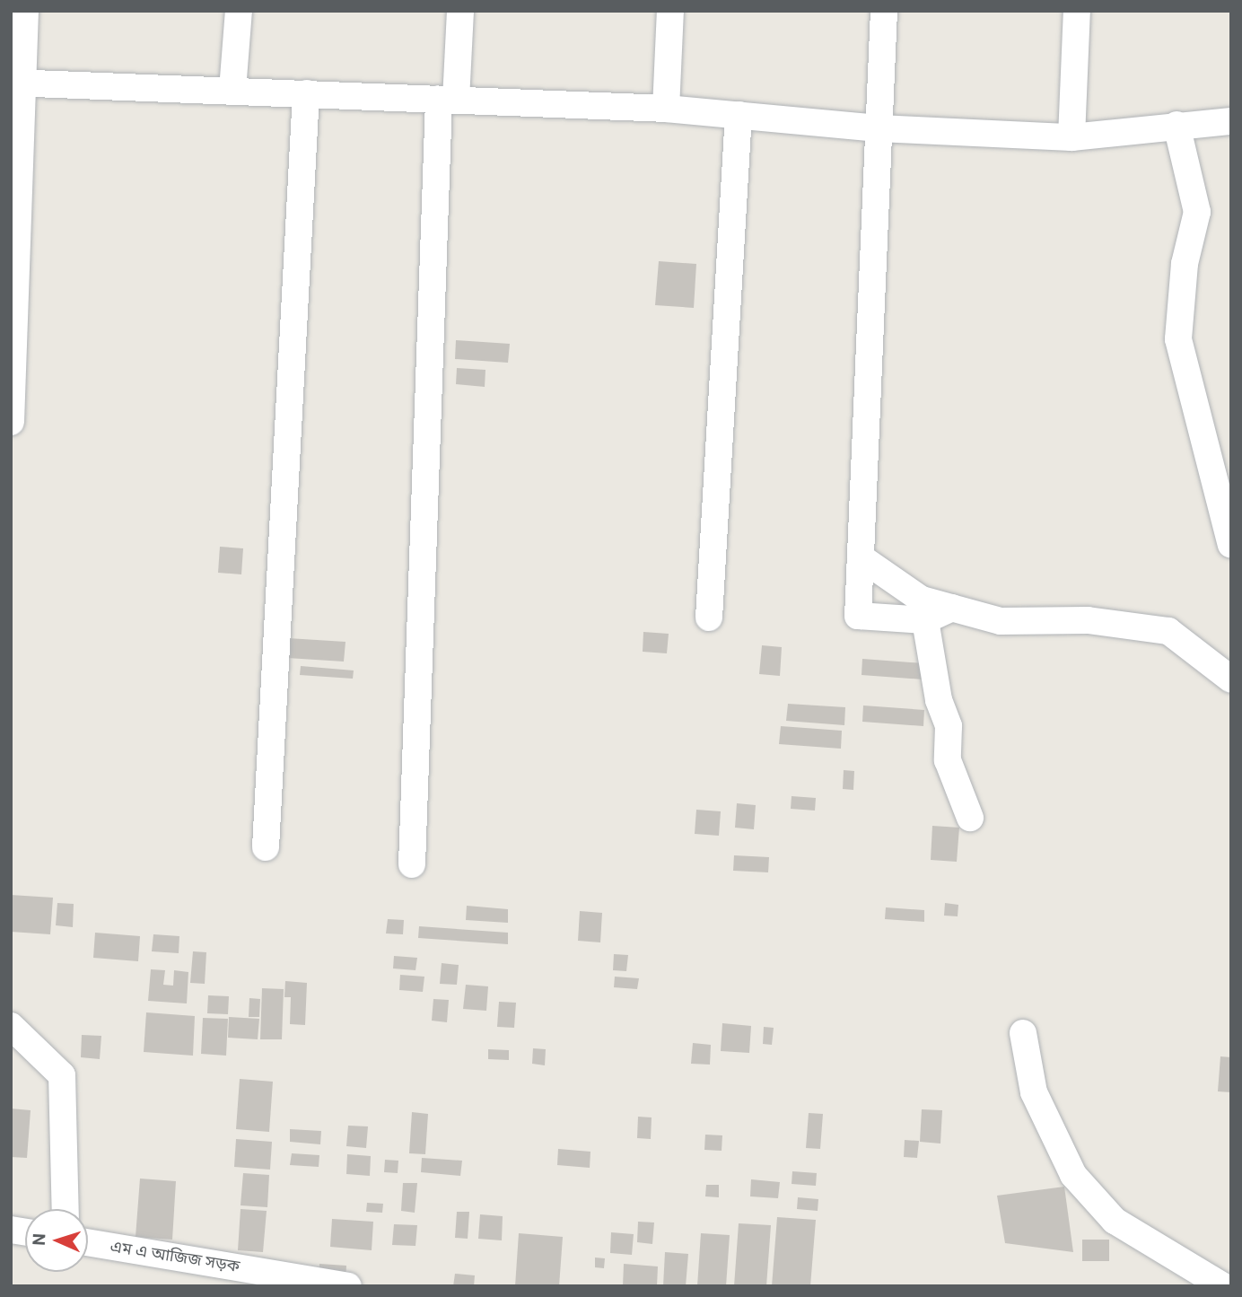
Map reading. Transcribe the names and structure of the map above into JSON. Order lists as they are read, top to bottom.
{
  "streets": {
    "street": ["এম এ আজিজ সড়ক"]
  },
  "north": "left"
}
